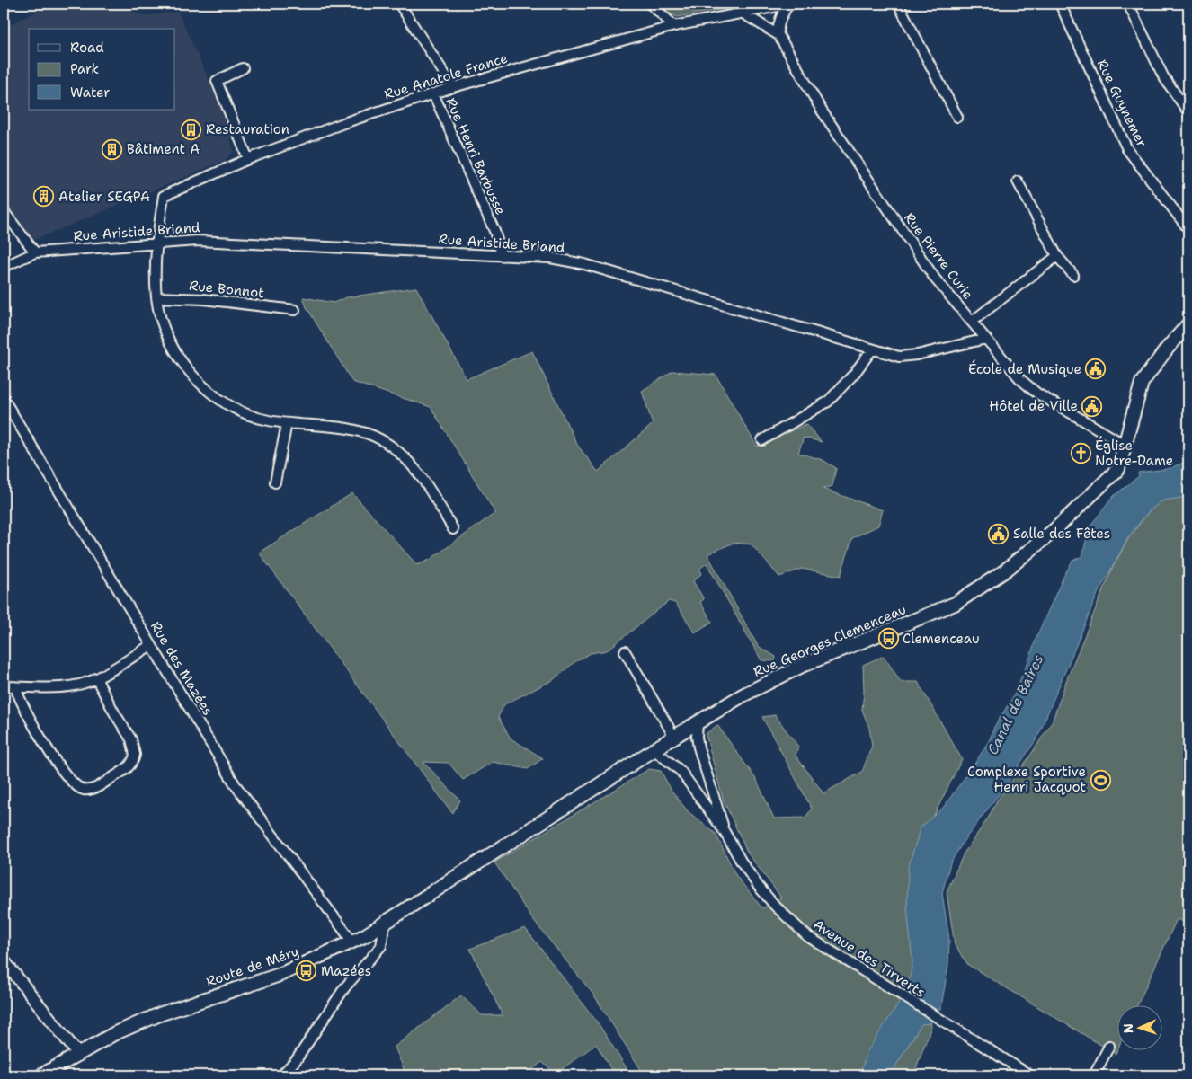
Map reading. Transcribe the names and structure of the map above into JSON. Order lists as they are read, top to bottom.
{
  "streets": {
    "main road": ["Rue Georges Clemenceau", "Route de Méry"],
    "street": [
      "Rue Anatole France",
      "Rue Guynemer",
      "Rue Henri Barbusse",
      "Rue Aristide Briand",
      "Rue Pierre Curie",
      "Rue Bonnot",
      "Rue des Mazées",
      "Avenue des Tirverts"
    ]
  },
  "crossings": [
    ["Rue Anatole France", "Rue Henri Barbusse"],
    ["Rue Anatole France", "Rue Aristide Briand"],
    ["Rue Anatole France", "Rue Pierre Curie"],
    ["Rue Henri Barbusse", "Rue Aristide Briand"],
    ["Rue Aristide Briand", "Rue Pierre Curie"],
    ["Rue Pierre Curie", "Rue Georges Clemenceau"],
    ["Rue Georges Clemenceau", "Avenue des Tirverts"],
    ["Rue Georges Clemenceau", "Route de Méry"],
    ["Rue des Mazées", "Route de Méry"]
  ],
  "water": ["Canal de Baires"],
  "places": {
    "building": ["Restauration", "Bâtiment A", "Atelier SEGPA"],
    "public building": ["École de Musique", "Hôtel de Ville", "Salle des Fêtes"],
    "church": ["Église Notre-Dame"],
    "bus stop": ["Clemenceau", "Mazées"],
    "sports": ["Complexe Sportive Henri Jacquot"]
  },
  "legend": ["Road", "Park", "Water"],
  "north": "left"
}
